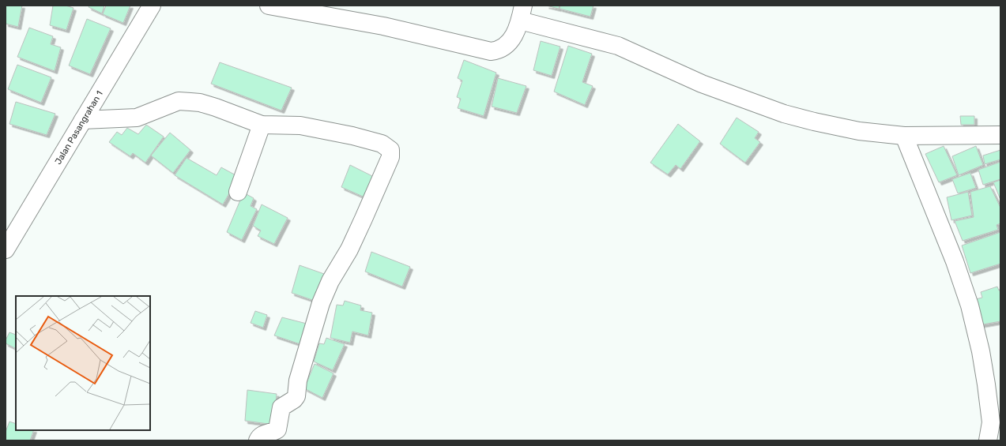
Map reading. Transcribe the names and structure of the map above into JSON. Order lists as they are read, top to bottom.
{
  "streets": {
    "street": ["Jalan Pasangrahan 1"]
  }
}
